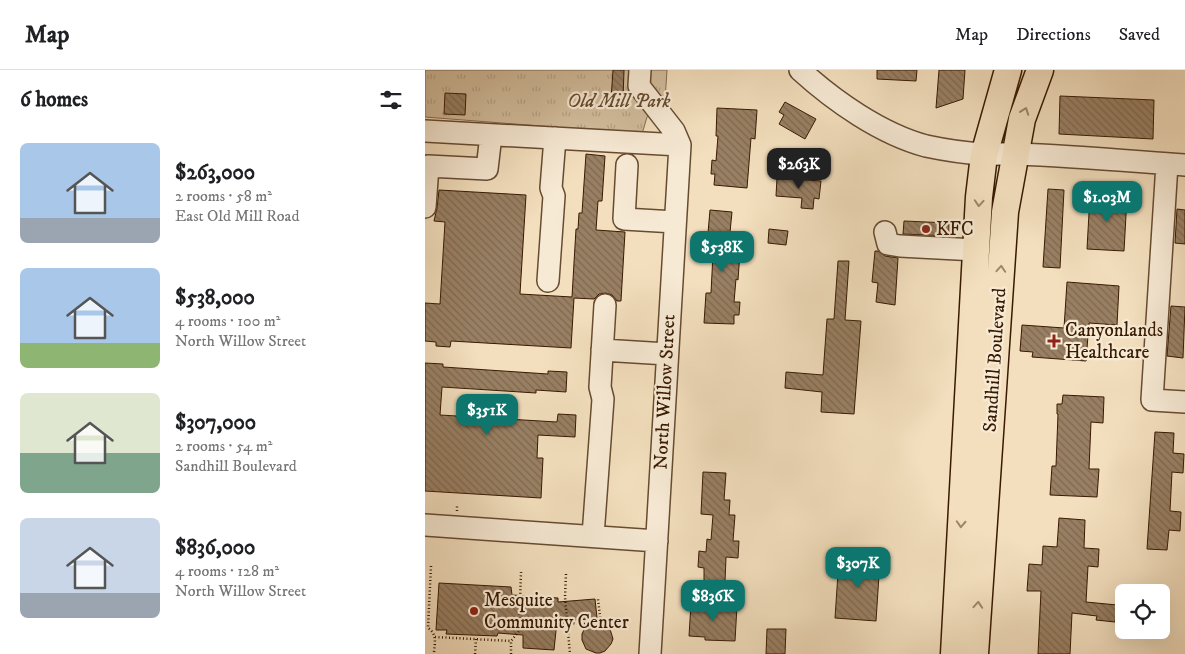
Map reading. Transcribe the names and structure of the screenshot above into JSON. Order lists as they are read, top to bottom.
{
  "streets": {
    "main road": ["Sandhill Boulevard"],
    "street": ["North Willow Street"]
  },
  "parks": ["Old Mill Park"],
  "places": {
    "other": ["KFC", "Mesquite Community Center"],
    "health": ["Canyonlands Healthcare"]
  },
  "page": {
    "header": "Map",
    "nav": ["Map", "Directions", "Saved"],
    "heading": "6 homes",
    "list": [
      {
        "name": "$263,000",
        "note": "2 rooms · 58 m² · East Old Mill Road"
      },
      {
        "name": "$538,000",
        "note": "4 rooms · 100 m² · North Willow Street"
      },
      {
        "name": "$307,000",
        "note": "2 rooms · 54 m² · Sandhill Boulevard"
      },
      {
        "name": "$836,000",
        "note": "4 rooms · 128 m² · North Willow Street"
      }
    ],
    "price": [
      "$263K",
      "$1.03M",
      "$538K",
      "$351K",
      "$307K",
      "$836K"
    ]
  }
}
